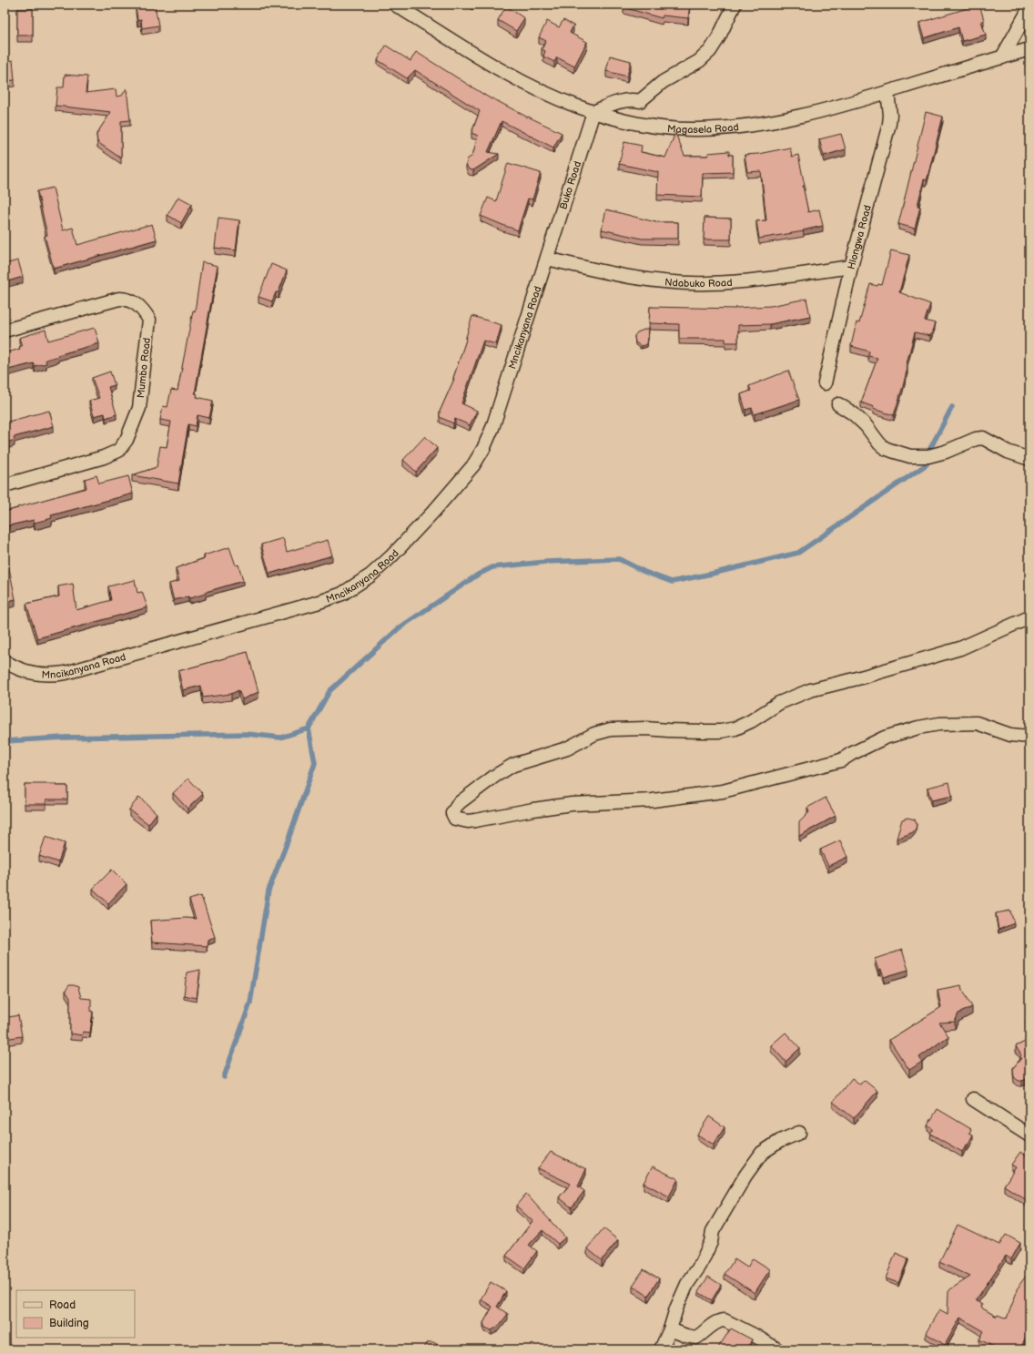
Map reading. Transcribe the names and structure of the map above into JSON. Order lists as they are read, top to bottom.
{
  "streets": {
    "street": [
      "Magasela Road",
      "Buko Road",
      "Hlongwa Road",
      "Ndabuko Road",
      "Mncikanyana Road",
      "Mumbo Road"
    ]
  },
  "crossings": [
    ["Magasela Road", "Buko Road"],
    ["Magasela Road", "Hlongwa Road"],
    ["Buko Road", "Ndabuko Road"],
    ["Buko Road", "Mncikanyana Road"],
    ["Hlongwa Road", "Ndabuko Road"],
    ["Ndabuko Road", "Mncikanyana Road"]
  ],
  "legend": ["Road", "Building"]
}
